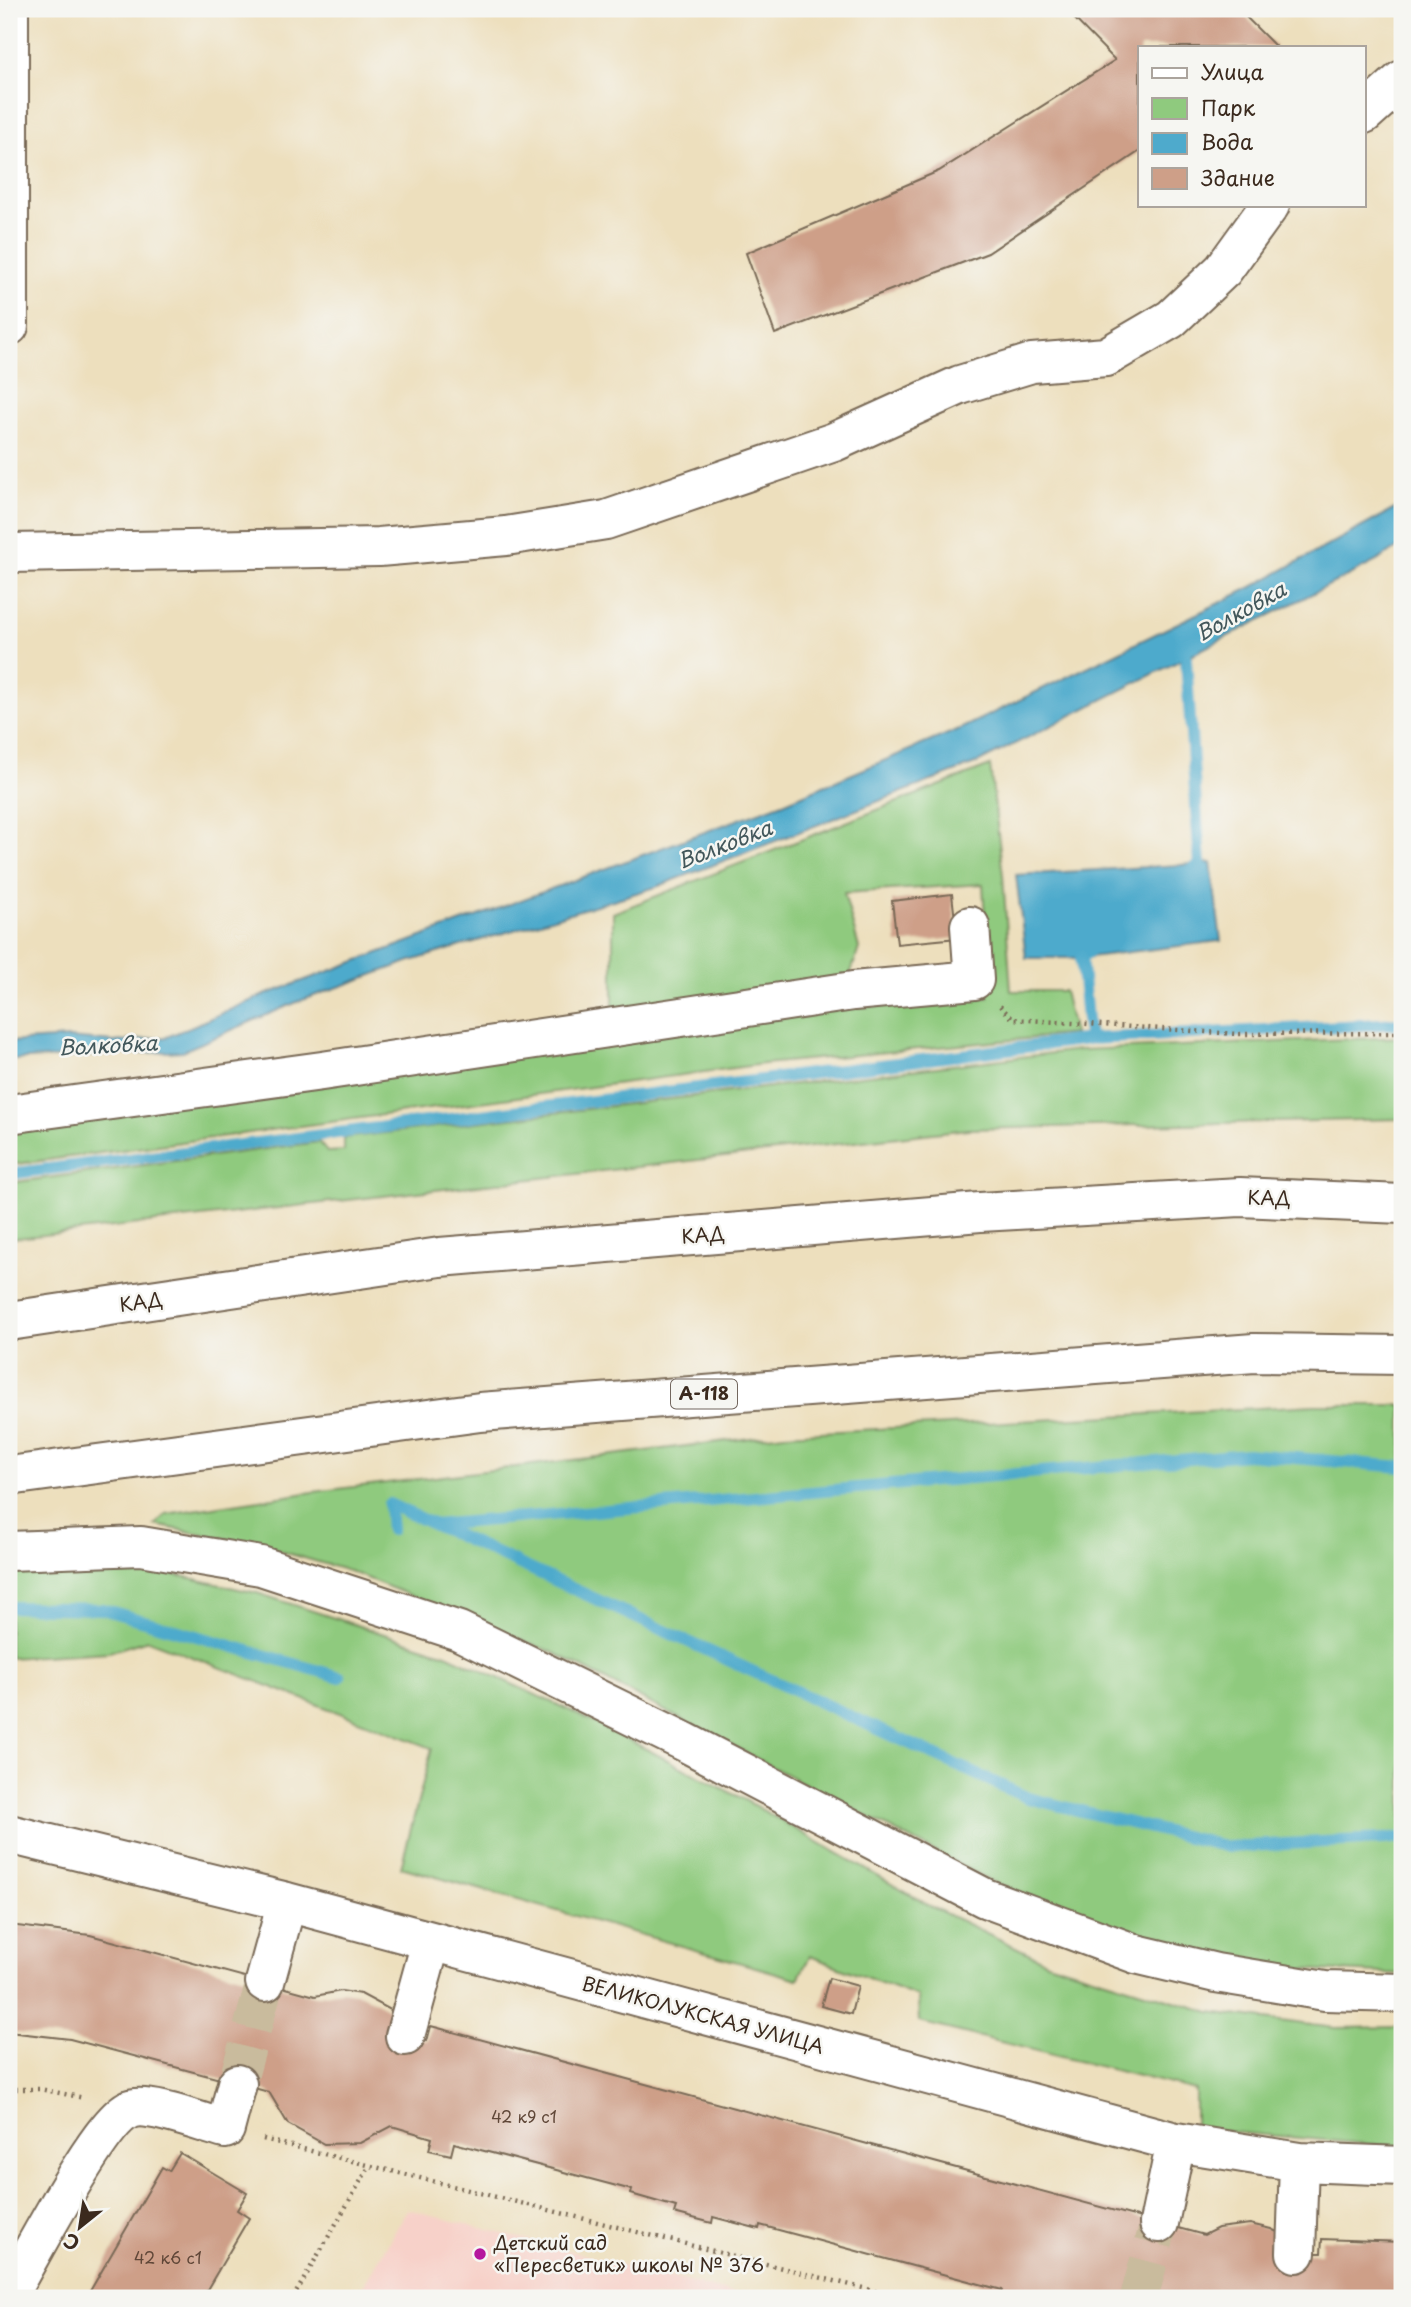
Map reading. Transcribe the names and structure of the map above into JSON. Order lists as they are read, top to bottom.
{
  "streets": {
    "main road": ["КАД", "А-118", "ВЕЛИКОЛУКСКАЯ УЛИЦА"]
  },
  "water": ["Волковка"],
  "places": ["Детский сад «Пересветик» школы № 376"],
  "house_numbers": ["42 к9 с1", "42 к6 с1"],
  "legend": [
    "Улица",
    "Парк",
    "Вода",
    "Здание"
  ],
  "north": "bottom left"
}
